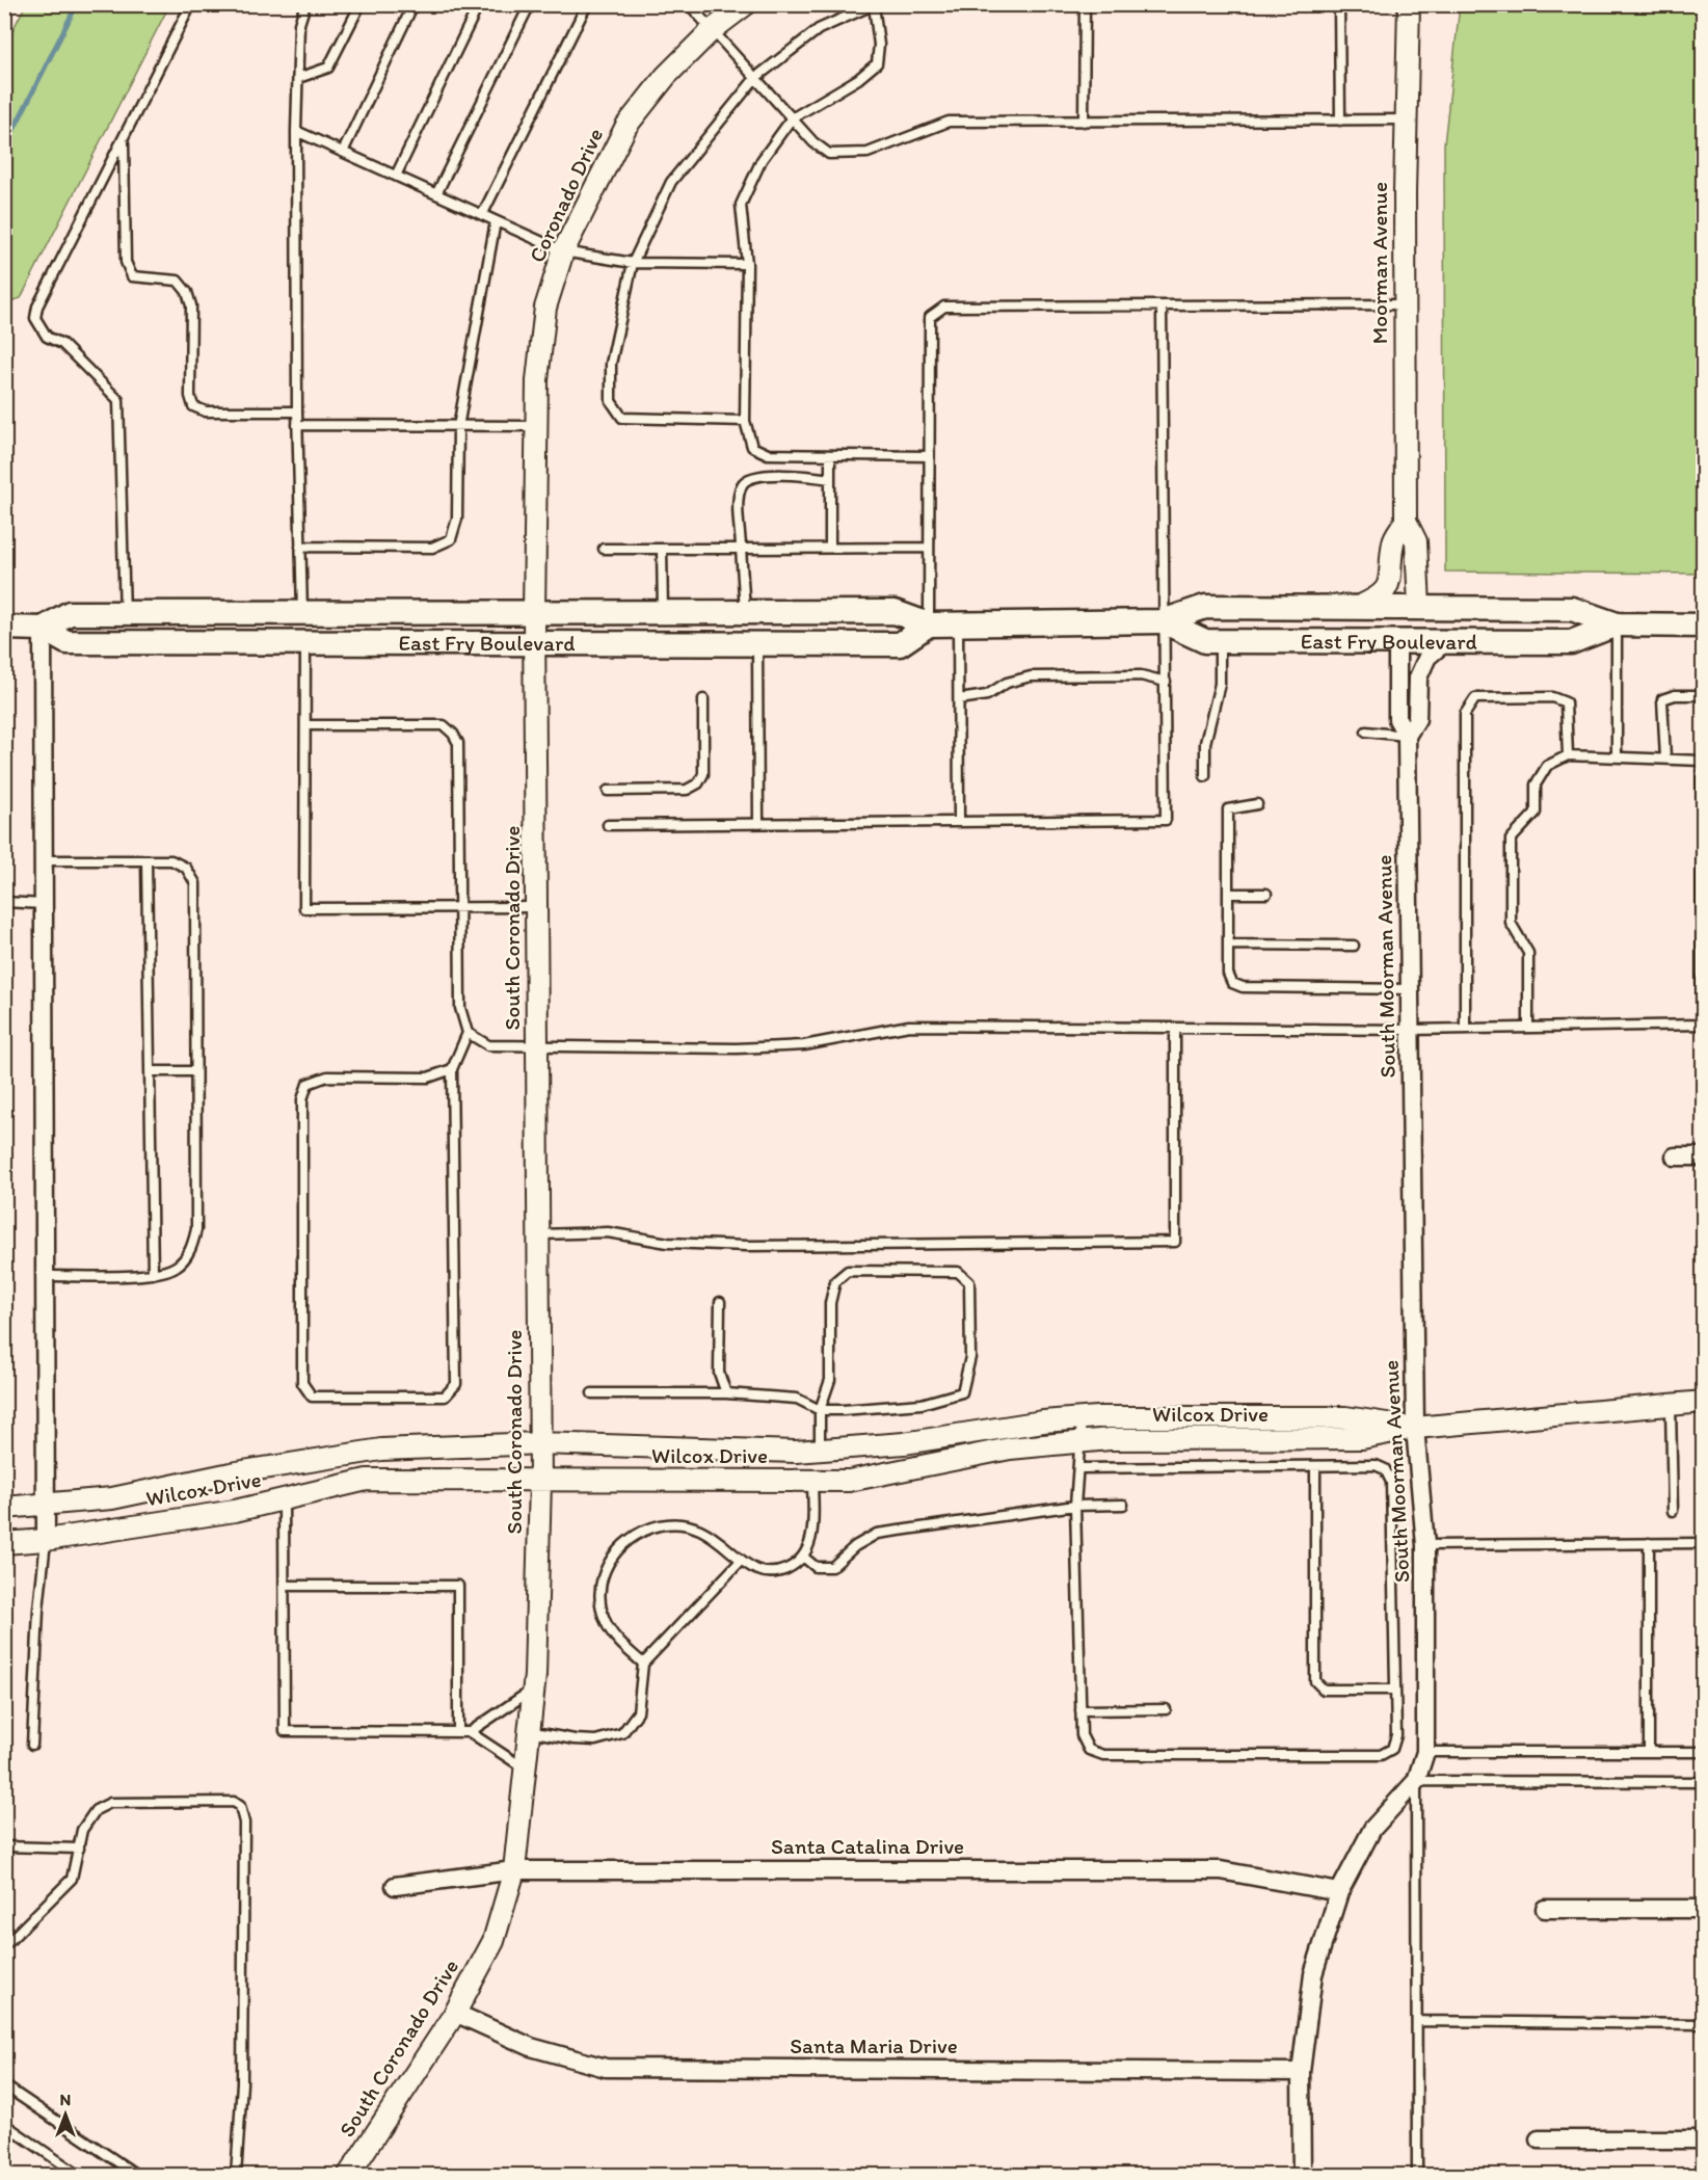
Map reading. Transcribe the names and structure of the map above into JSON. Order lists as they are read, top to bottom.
{
  "streets": {
    "main road": ["East Fry Boulevard"],
    "street": [
      "Coronado Drive",
      "Moorman Avenue",
      "South Coronado Drive",
      "South Moorman Avenue",
      "Wilcox Drive",
      "Santa Catalina Drive",
      "Santa Maria Drive"
    ]
  },
  "crossings": [
    ["Coronado Drive", "East Fry Boulevard"],
    ["Coronado Drive", "South Coronado Drive"],
    ["Moorman Avenue", "East Fry Boulevard"],
    ["East Fry Boulevard", "South Coronado Drive"],
    ["East Fry Boulevard", "South Moorman Avenue"],
    ["South Coronado Drive", "Wilcox Drive"],
    ["South Coronado Drive", "Santa Catalina Drive"],
    ["South Coronado Drive", "Santa Maria Drive"],
    ["South Moorman Avenue", "Wilcox Drive"],
    ["South Moorman Avenue", "Santa Catalina Drive"],
    ["South Moorman Avenue", "Santa Maria Drive"]
  ],
  "north": "top"
}
